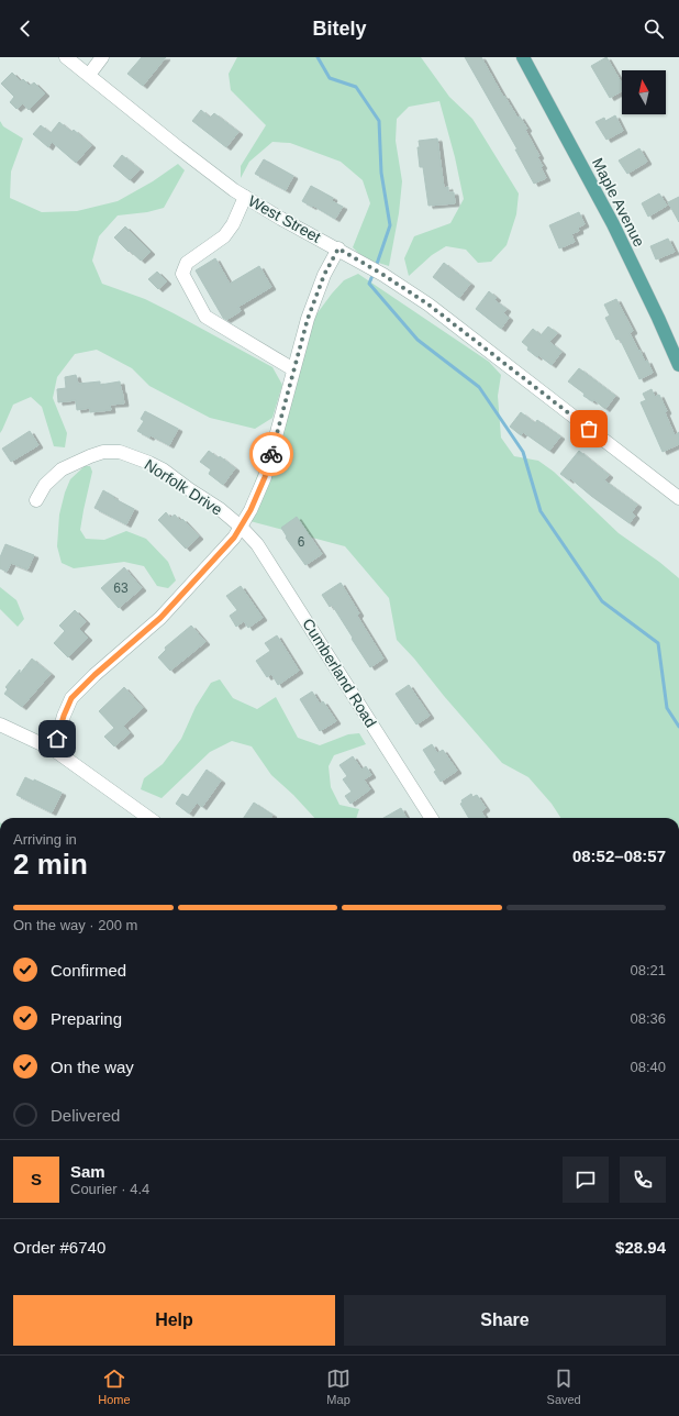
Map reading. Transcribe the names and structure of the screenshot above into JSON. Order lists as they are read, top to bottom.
{
  "streets": {
    "main road": ["Maple Avenue"],
    "street": ["West Street", "Norfolk Drive", "Cumberland Road"]
  },
  "crossings": [
    ["Norfolk Drive", "Cumberland Road"]
  ],
  "house_numbers": ["6", "63"],
  "north": "top",
  "page": {
    "header": "Bitely",
    "heading": ["2 min", "Arriving in", "08:52–08:57"],
    "panel": [
      "Sam",
      "Courier · 4.4",
      "Order #6740",
      "$28.94"
    ],
    "bar": "On the way · 200 m",
    "list": [
      ["Confirmed", "08:21"],
      ["Preparing", "08:36"],
      ["On the way", "08:40"],
      "Delivered"
    ],
    "round": "S",
    "buttons": ["Help", "Share"],
    "tabs": ["Home", "Map", "Saved"]
  }
}
